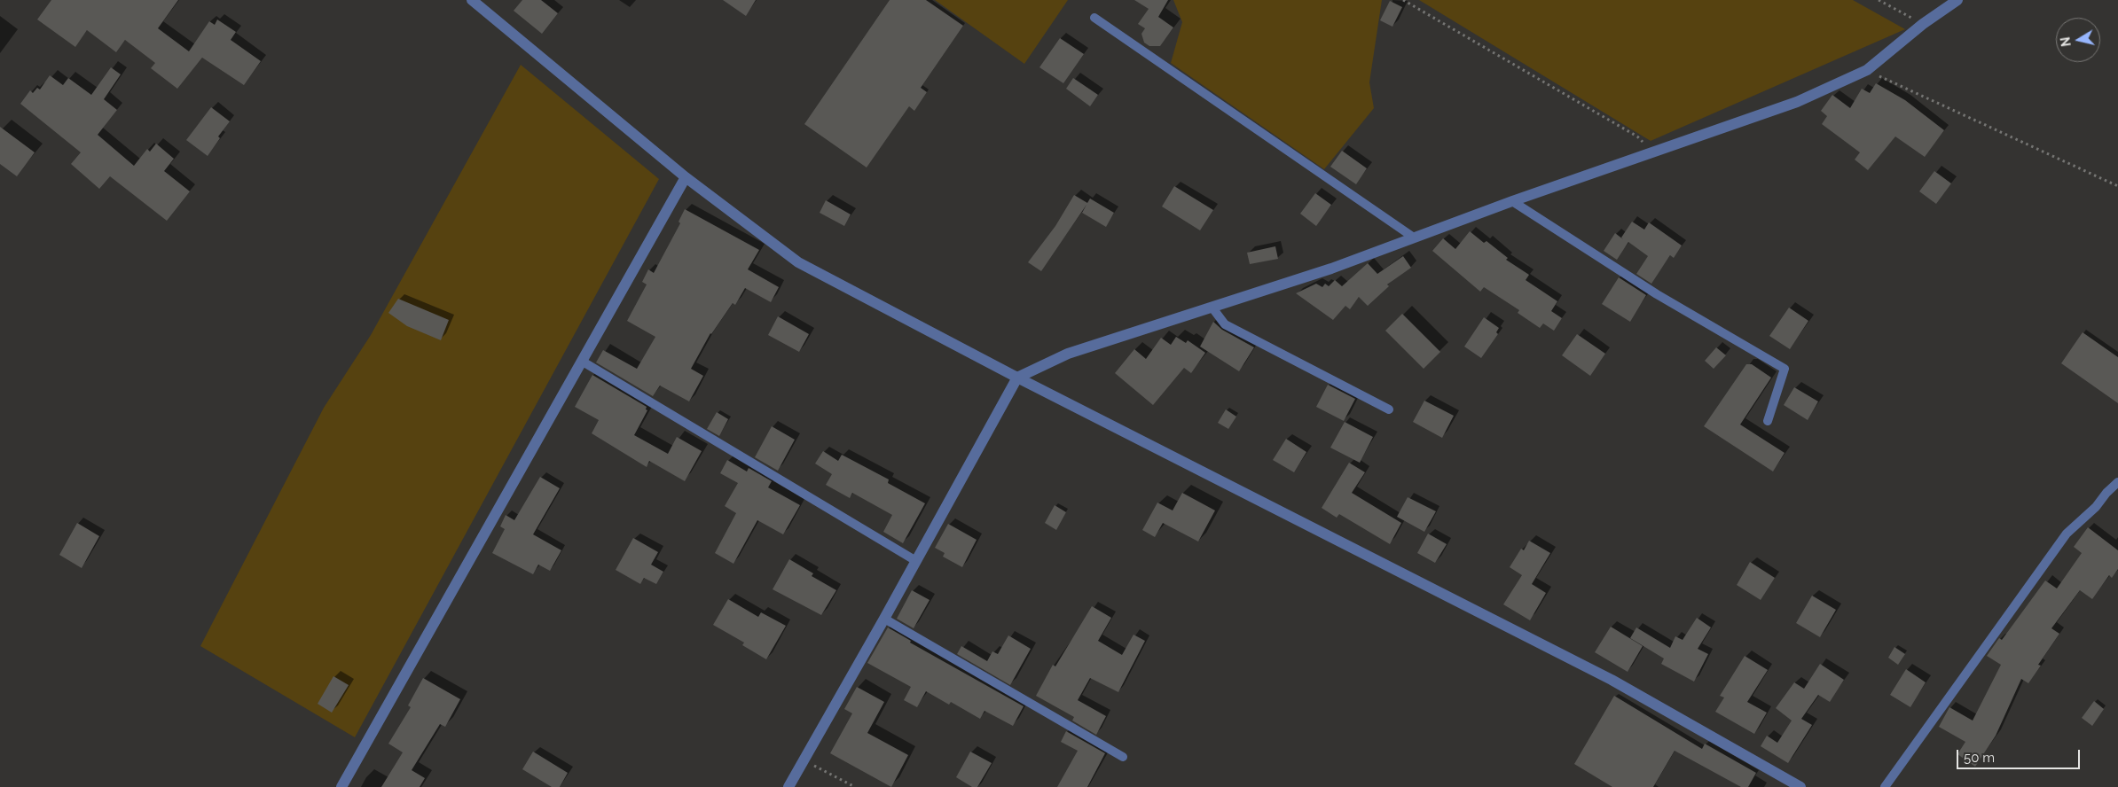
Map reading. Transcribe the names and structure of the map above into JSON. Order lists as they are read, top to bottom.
{
  "scale_bar": "50 m",
  "north": "left"
}
